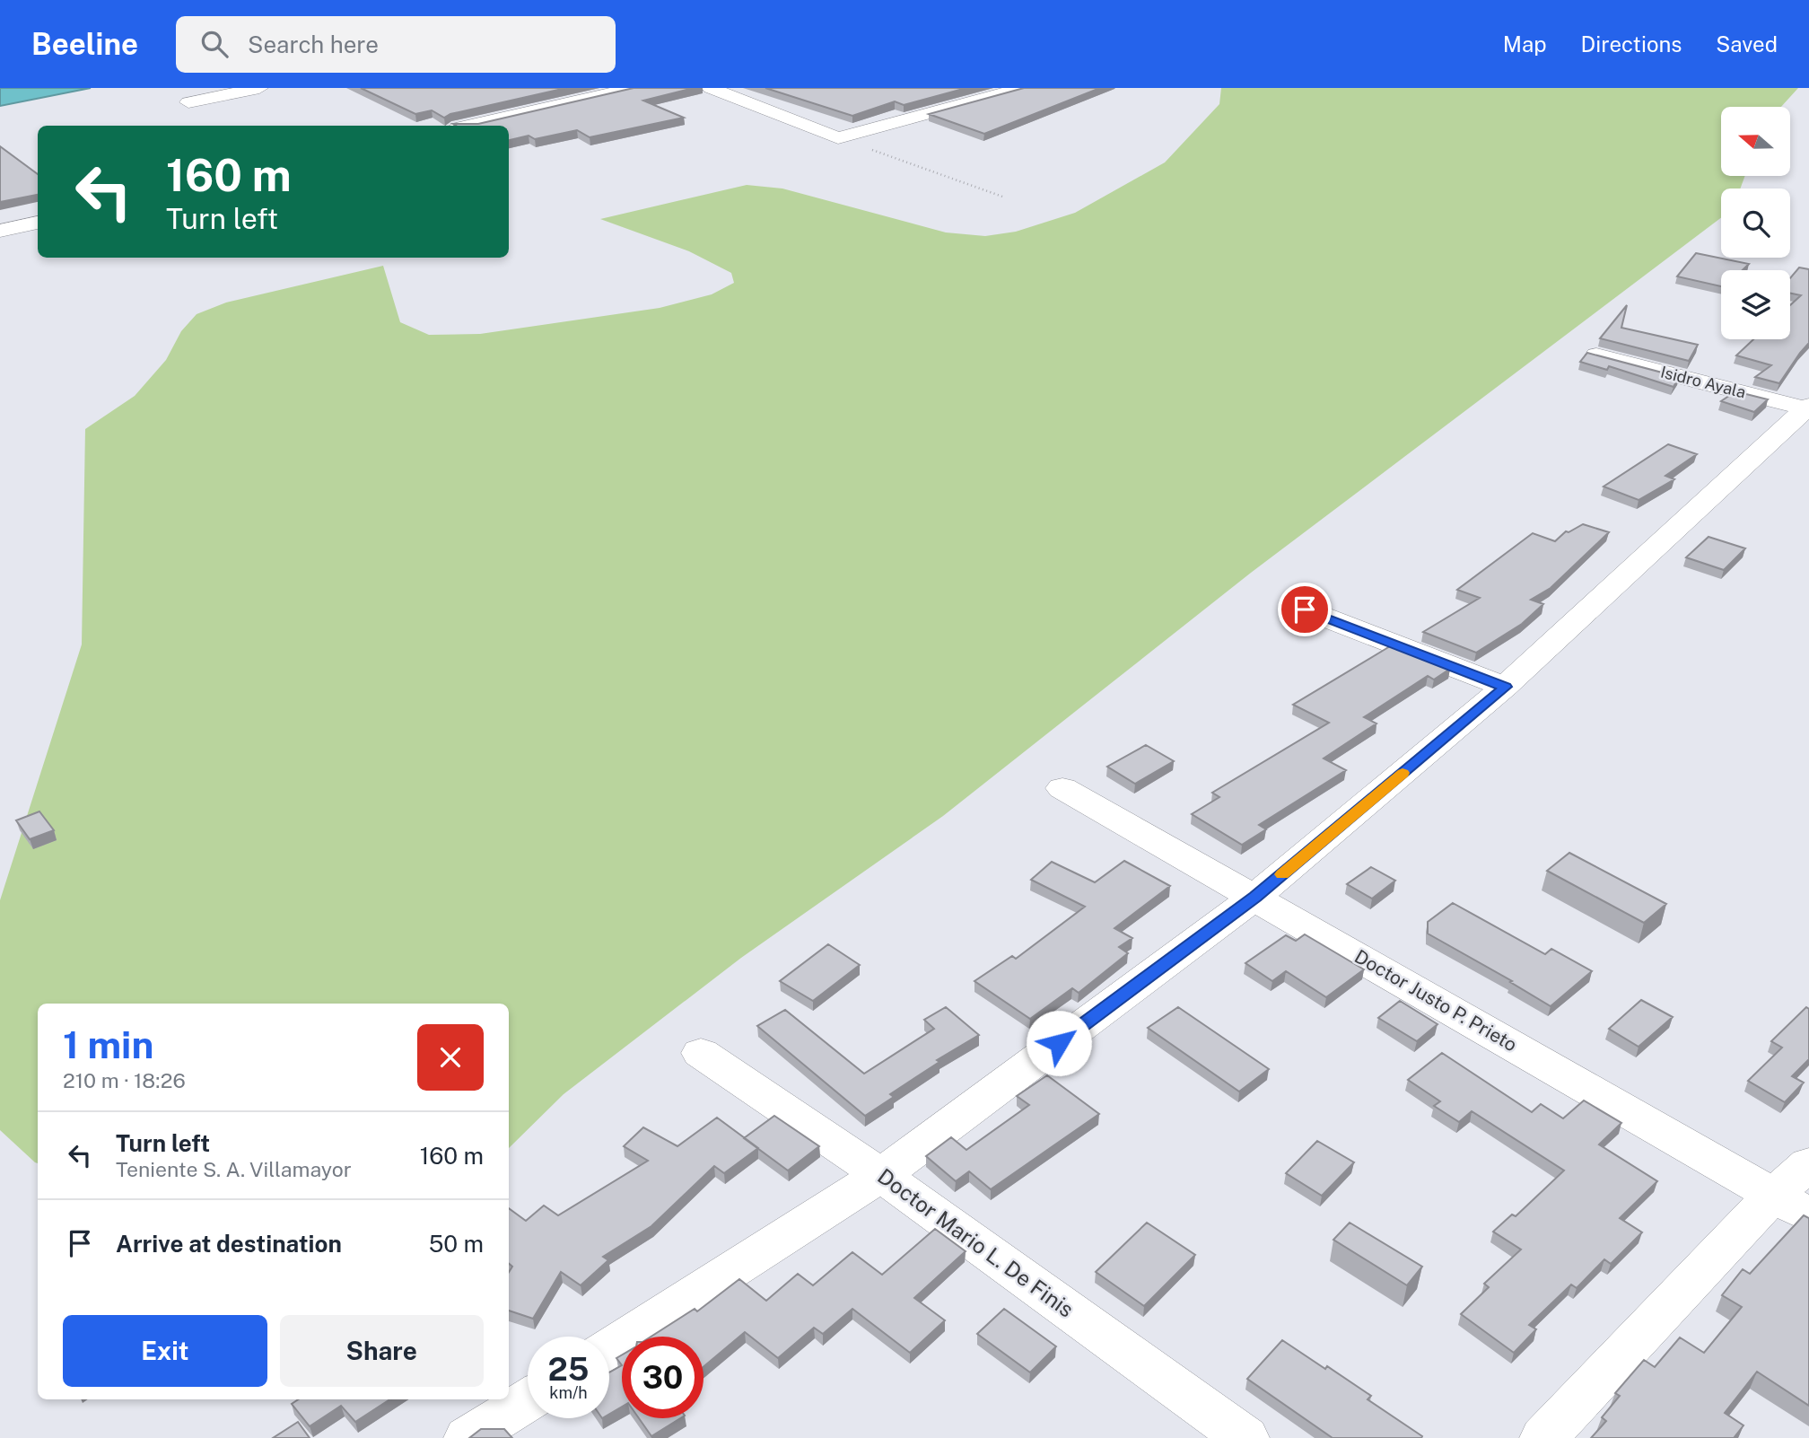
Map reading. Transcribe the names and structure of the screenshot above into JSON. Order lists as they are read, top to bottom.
{
  "streets": {
    "street": ["Isidro Ayala", "Doctor Justo P. Prieto", "Doctor Mario L. De Finis"]
  },
  "north": "left",
  "page": {
    "header": "Beeline",
    "search": "Search here",
    "nav": ["Map", "Directions", "Saved"],
    "turn": ["160 m", "Turn left"],
    "heading": ["1 min", "210 m · 18:26"],
    "list": [
      {
        "name": "Turn left",
        "note": "Teniente S. A. Villamayor",
        "value": "160 m"
      },
      {
        "name": "Arrive at destination",
        "value": "50 m"
      }
    ],
    "buttons": ["Exit", "Share"],
    "speed": "25 km/h",
    "limit": "30"
  }
}
